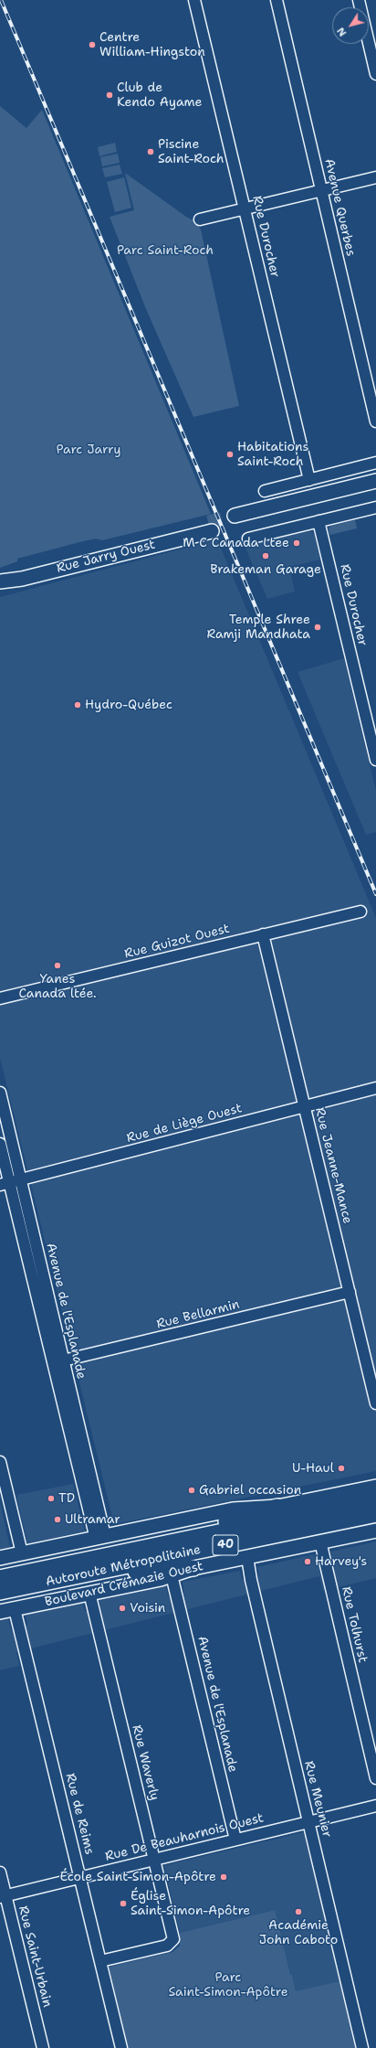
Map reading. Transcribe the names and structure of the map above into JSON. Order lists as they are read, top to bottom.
{
  "streets": {
    "highway": ["40", "Autoroute Métropolitaine"],
    "main road": ["Rue Jarry Ouest", "Boulevard Crémazie Ouest"],
    "street": [
      "Avenue Querbes",
      "Rue Durocher",
      "Rue Guizot Ouest",
      "Rue de Liège Ouest",
      "Rue Jeanne-Mance",
      "Avenue de l'Esplanade",
      "Rue Bellarmin",
      "Rue Tolhurst",
      "Rue Waverly",
      "Rue Meunier",
      "Rue de Reims",
      "Rue De Beauharnois Ouest",
      "Rue Saint-Urbain"
    ]
  },
  "crossings": [
    ["Rue Guizot Ouest", "Rue Jeanne-Mance"],
    ["Rue de Liège Ouest", "Rue Jeanne-Mance"],
    ["Rue de Liège Ouest", "Avenue de l'Esplanade"],
    ["Rue Jeanne-Mance", "Rue Bellarmin"],
    ["Avenue de l'Esplanade", "Rue Bellarmin"],
    ["Avenue de l'Esplanade", "Boulevard Crémazie Ouest"],
    ["Avenue de l'Esplanade", "Rue De Beauharnois Ouest"],
    ["Boulevard Crémazie Ouest", "Rue Tolhurst"],
    ["Boulevard Crémazie Ouest", "Rue Waverly"],
    ["Boulevard Crémazie Ouest", "Rue Meunier"],
    ["Boulevard Crémazie Ouest", "Rue de Reims"],
    ["Rue Waverly", "Rue de Reims"],
    ["Rue Waverly", "Rue De Beauharnois Ouest"],
    ["Rue Meunier", "Rue De Beauharnois Ouest"],
    ["Rue de Reims", "Rue De Beauharnois Ouest"],
    ["Rue De Beauharnois Ouest", "Rue Saint-Urbain"]
  ],
  "parks": ["Parc Saint-Roch", "Parc Jarry", "Parc Saint-Simon-Apôtre"],
  "places": [
    "Centre William-Hingston",
    "Club de Kendo Ayame",
    "Piscine Saint-Roch",
    "Habitations Saint-Roch",
    "M C Canada Ltee",
    "Brakeman Garage",
    "Temple Shree Ramji Mandhata",
    "Hydro-Québec",
    "Yanes Canada ltée.",
    "U-Haul",
    "Gabriel occasion",
    "TD",
    "Ultramar",
    "Harvey's",
    "Voisin",
    "École Saint-Simon-Apôtre",
    "Église Saint-Simon-Apôtre",
    "Académie John Caboto"
  ],
  "north": "bottom left"
}
